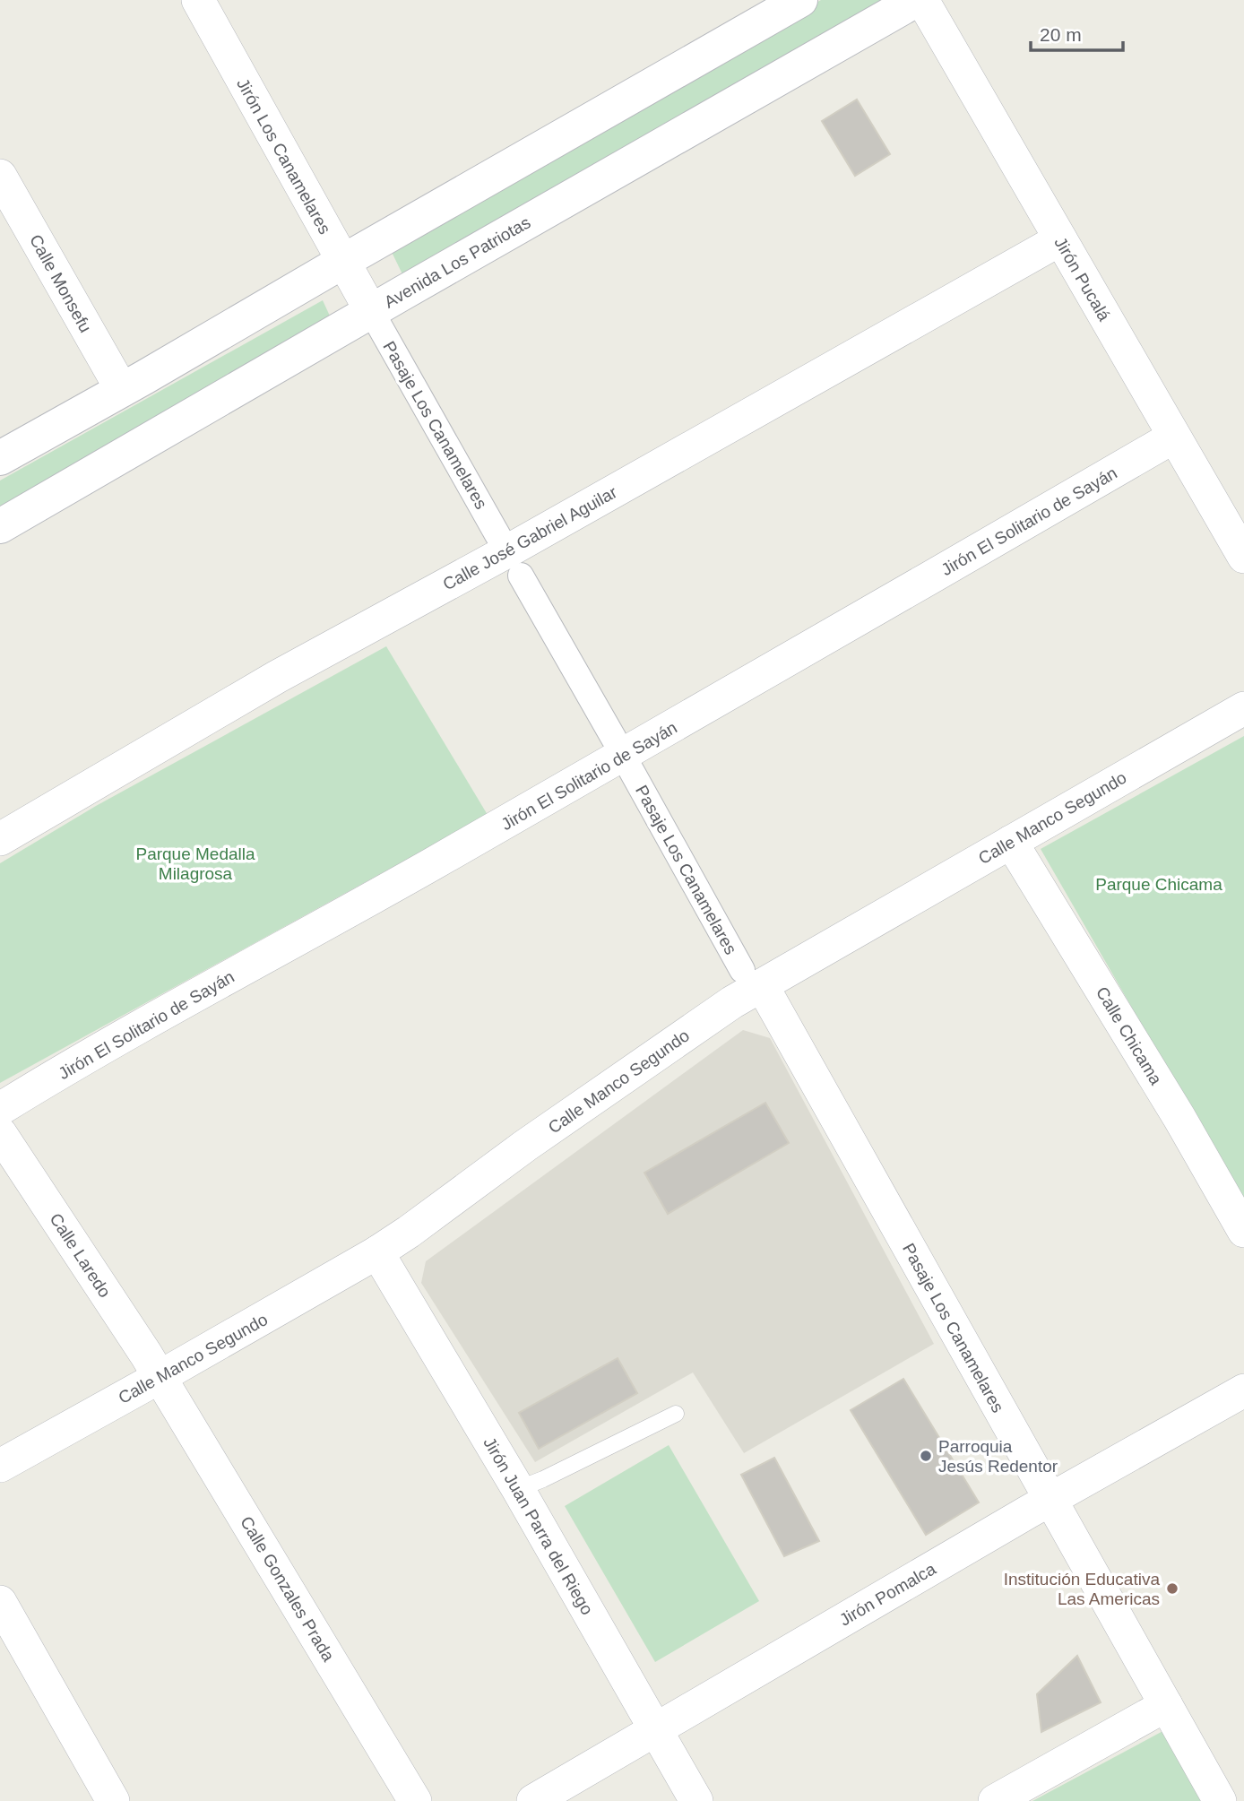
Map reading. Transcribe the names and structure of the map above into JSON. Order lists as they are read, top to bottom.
{
  "streets": {
    "main road": ["Avenida Los Patriotas"],
    "street": [
      "Jirón Los Canamelares",
      "Jirón Pucalá",
      "Calle Monsefu",
      "Pasaje Los Canamelares",
      "Jirón El Solitario de Sayán",
      "Calle José Gabriel Aguilar",
      "Calle Manco Segundo",
      "Calle Chicama",
      "Calle Laredo",
      "Jirón Juan Parra del Riego",
      "Calle Gonzales Prada",
      "Jirón Pomalca"
    ]
  },
  "crossings": [
    ["Jirón Los Canamelares", "Avenida Los Patriotas"],
    ["Jirón Los Canamelares", "Pasaje Los Canamelares"],
    ["Avenida Los Patriotas", "Pasaje Los Canamelares"],
    ["Jirón Pucalá", "Jirón El Solitario de Sayán"],
    ["Jirón Pucalá", "Calle José Gabriel Aguilar"],
    ["Pasaje Los Canamelares", "Calle Manco Segundo"],
    ["Pasaje Los Canamelares", "Jirón Pomalca"],
    ["Calle Manco Segundo", "Calle Chicama"],
    ["Calle Manco Segundo", "Calle Laredo"],
    ["Calle Manco Segundo", "Jirón Juan Parra del Riego"],
    ["Calle Manco Segundo", "Calle Gonzales Prada"],
    ["Calle Laredo", "Calle Gonzales Prada"],
    ["Jirón Juan Parra del Riego", "Jirón Pomalca"]
  ],
  "parks": ["Parque Medalla Milagrosa", "Parque Chicama"],
  "places": ["Parroquia Jesús Redentor", "Institución Educativa Las Americas"],
  "scale_bar": "20 m"
}
